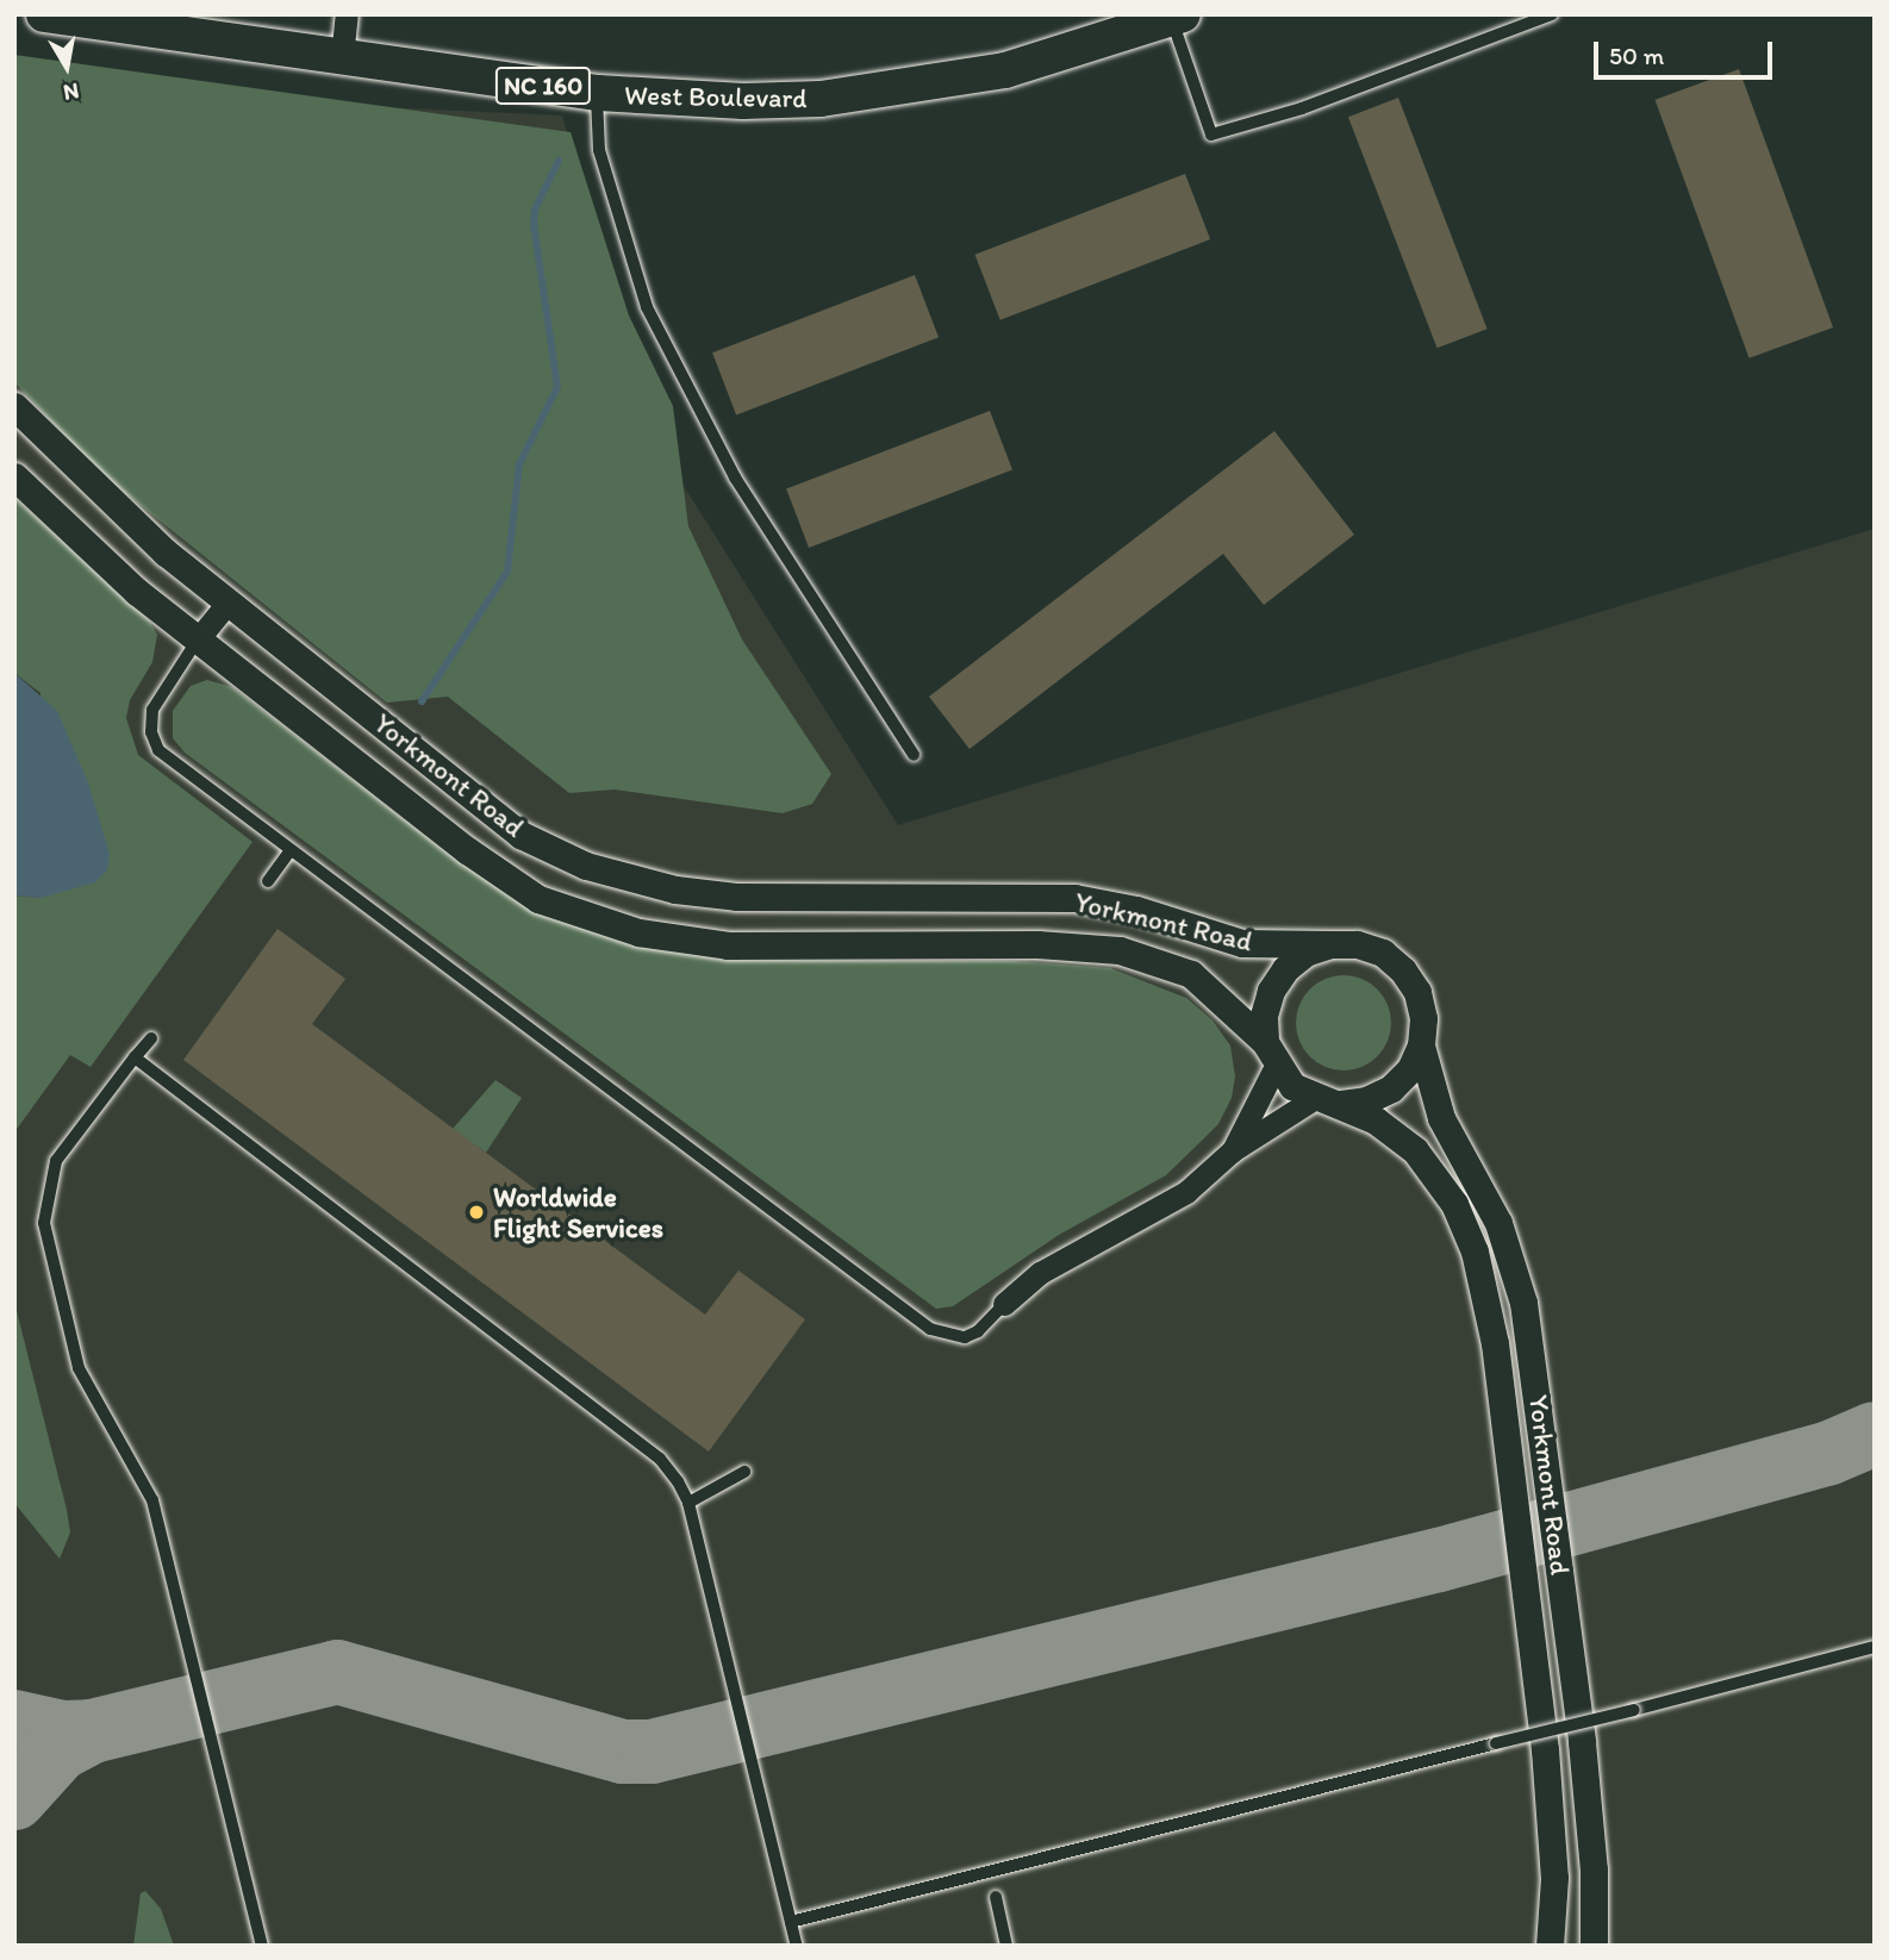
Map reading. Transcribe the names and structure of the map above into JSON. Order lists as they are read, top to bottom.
{
  "streets": {
    "main road": ["NC 160", "West Boulevard"],
    "street": ["Yorkmont Road"]
  },
  "places": ["Worldwide Flight Services"],
  "scale_bar": "50 m",
  "north": "bottom"
}
